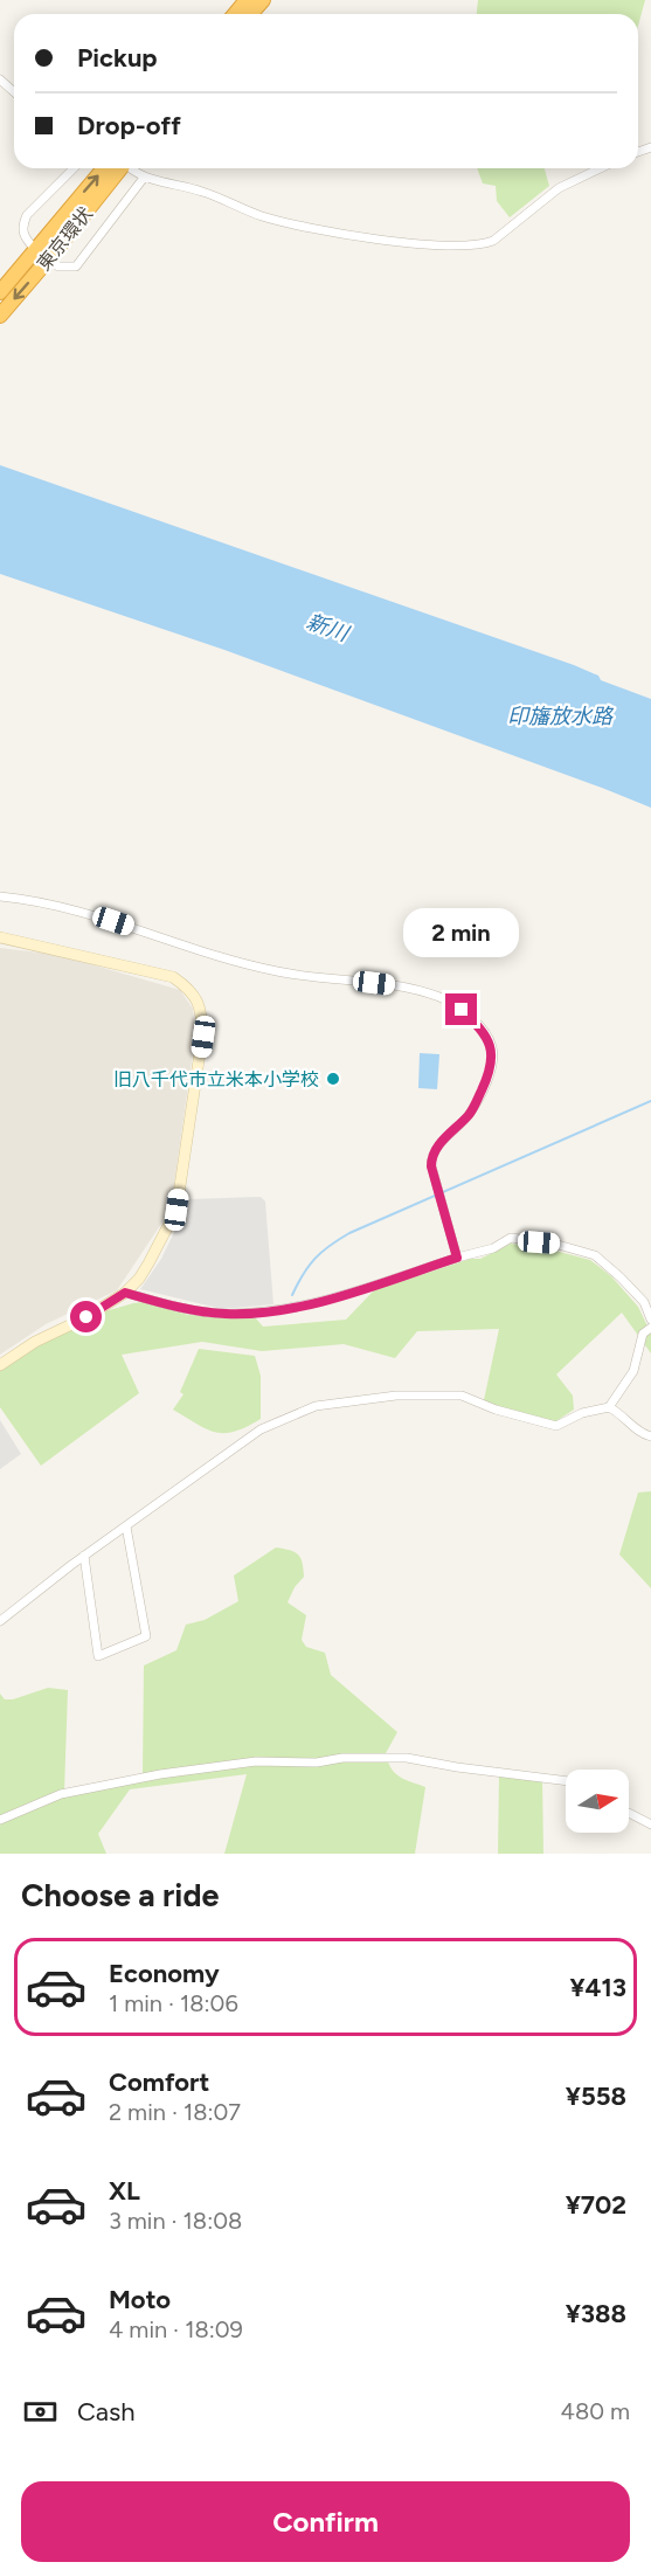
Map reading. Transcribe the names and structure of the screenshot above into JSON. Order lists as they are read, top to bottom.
{
  "streets": {
    "highway": ["東京環状"]
  },
  "water": ["新川", "印旛放水路"],
  "places": ["旧八千代市立米本小学校"],
  "north": "right",
  "page": {
    "banner": ["Pickup", "Drop-off"],
    "bubble": "2 min",
    "heading": "Choose a ride",
    "list": [
      {
        "name": "Economy",
        "note": "1 min · 18:06",
        "value": "¥413"
      },
      {
        "name": "Comfort",
        "note": "2 min · 18:07",
        "value": "¥558"
      },
      {
        "name": "XL",
        "note": "3 min · 18:08",
        "value": "¥702"
      },
      {
        "name": "Moto",
        "note": "4 min · 18:09",
        "value": "¥388"
      }
    ],
    "pay": ["Cash", "480 m"],
    "buttons": "Confirm"
  }
}
